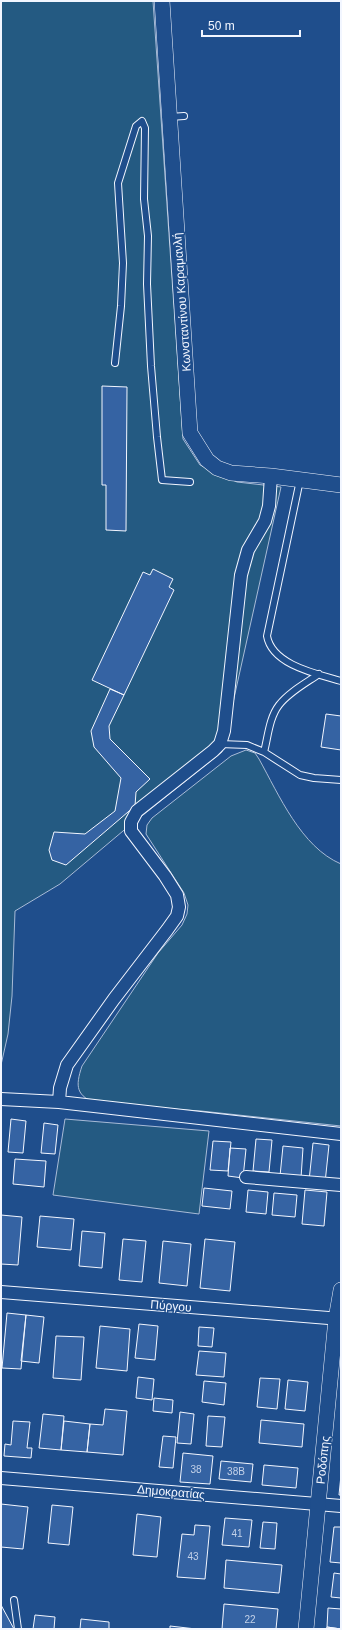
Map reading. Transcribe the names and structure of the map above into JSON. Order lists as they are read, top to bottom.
{
  "streets": {
    "street": [
      "Κωνσταντίνου Καραμανλή",
      "Πύργου",
      "Ροδόπης",
      "Δημοκρατίας"
    ]
  },
  "crossings": [
    ["Πύργου", "Ροδόπης"],
    ["Ροδόπης", "Δημοκρατίας"]
  ],
  "house_numbers": [
    "38",
    "38Β",
    "41",
    "43",
    "22"
  ],
  "scale_bar": "50 m"
}
